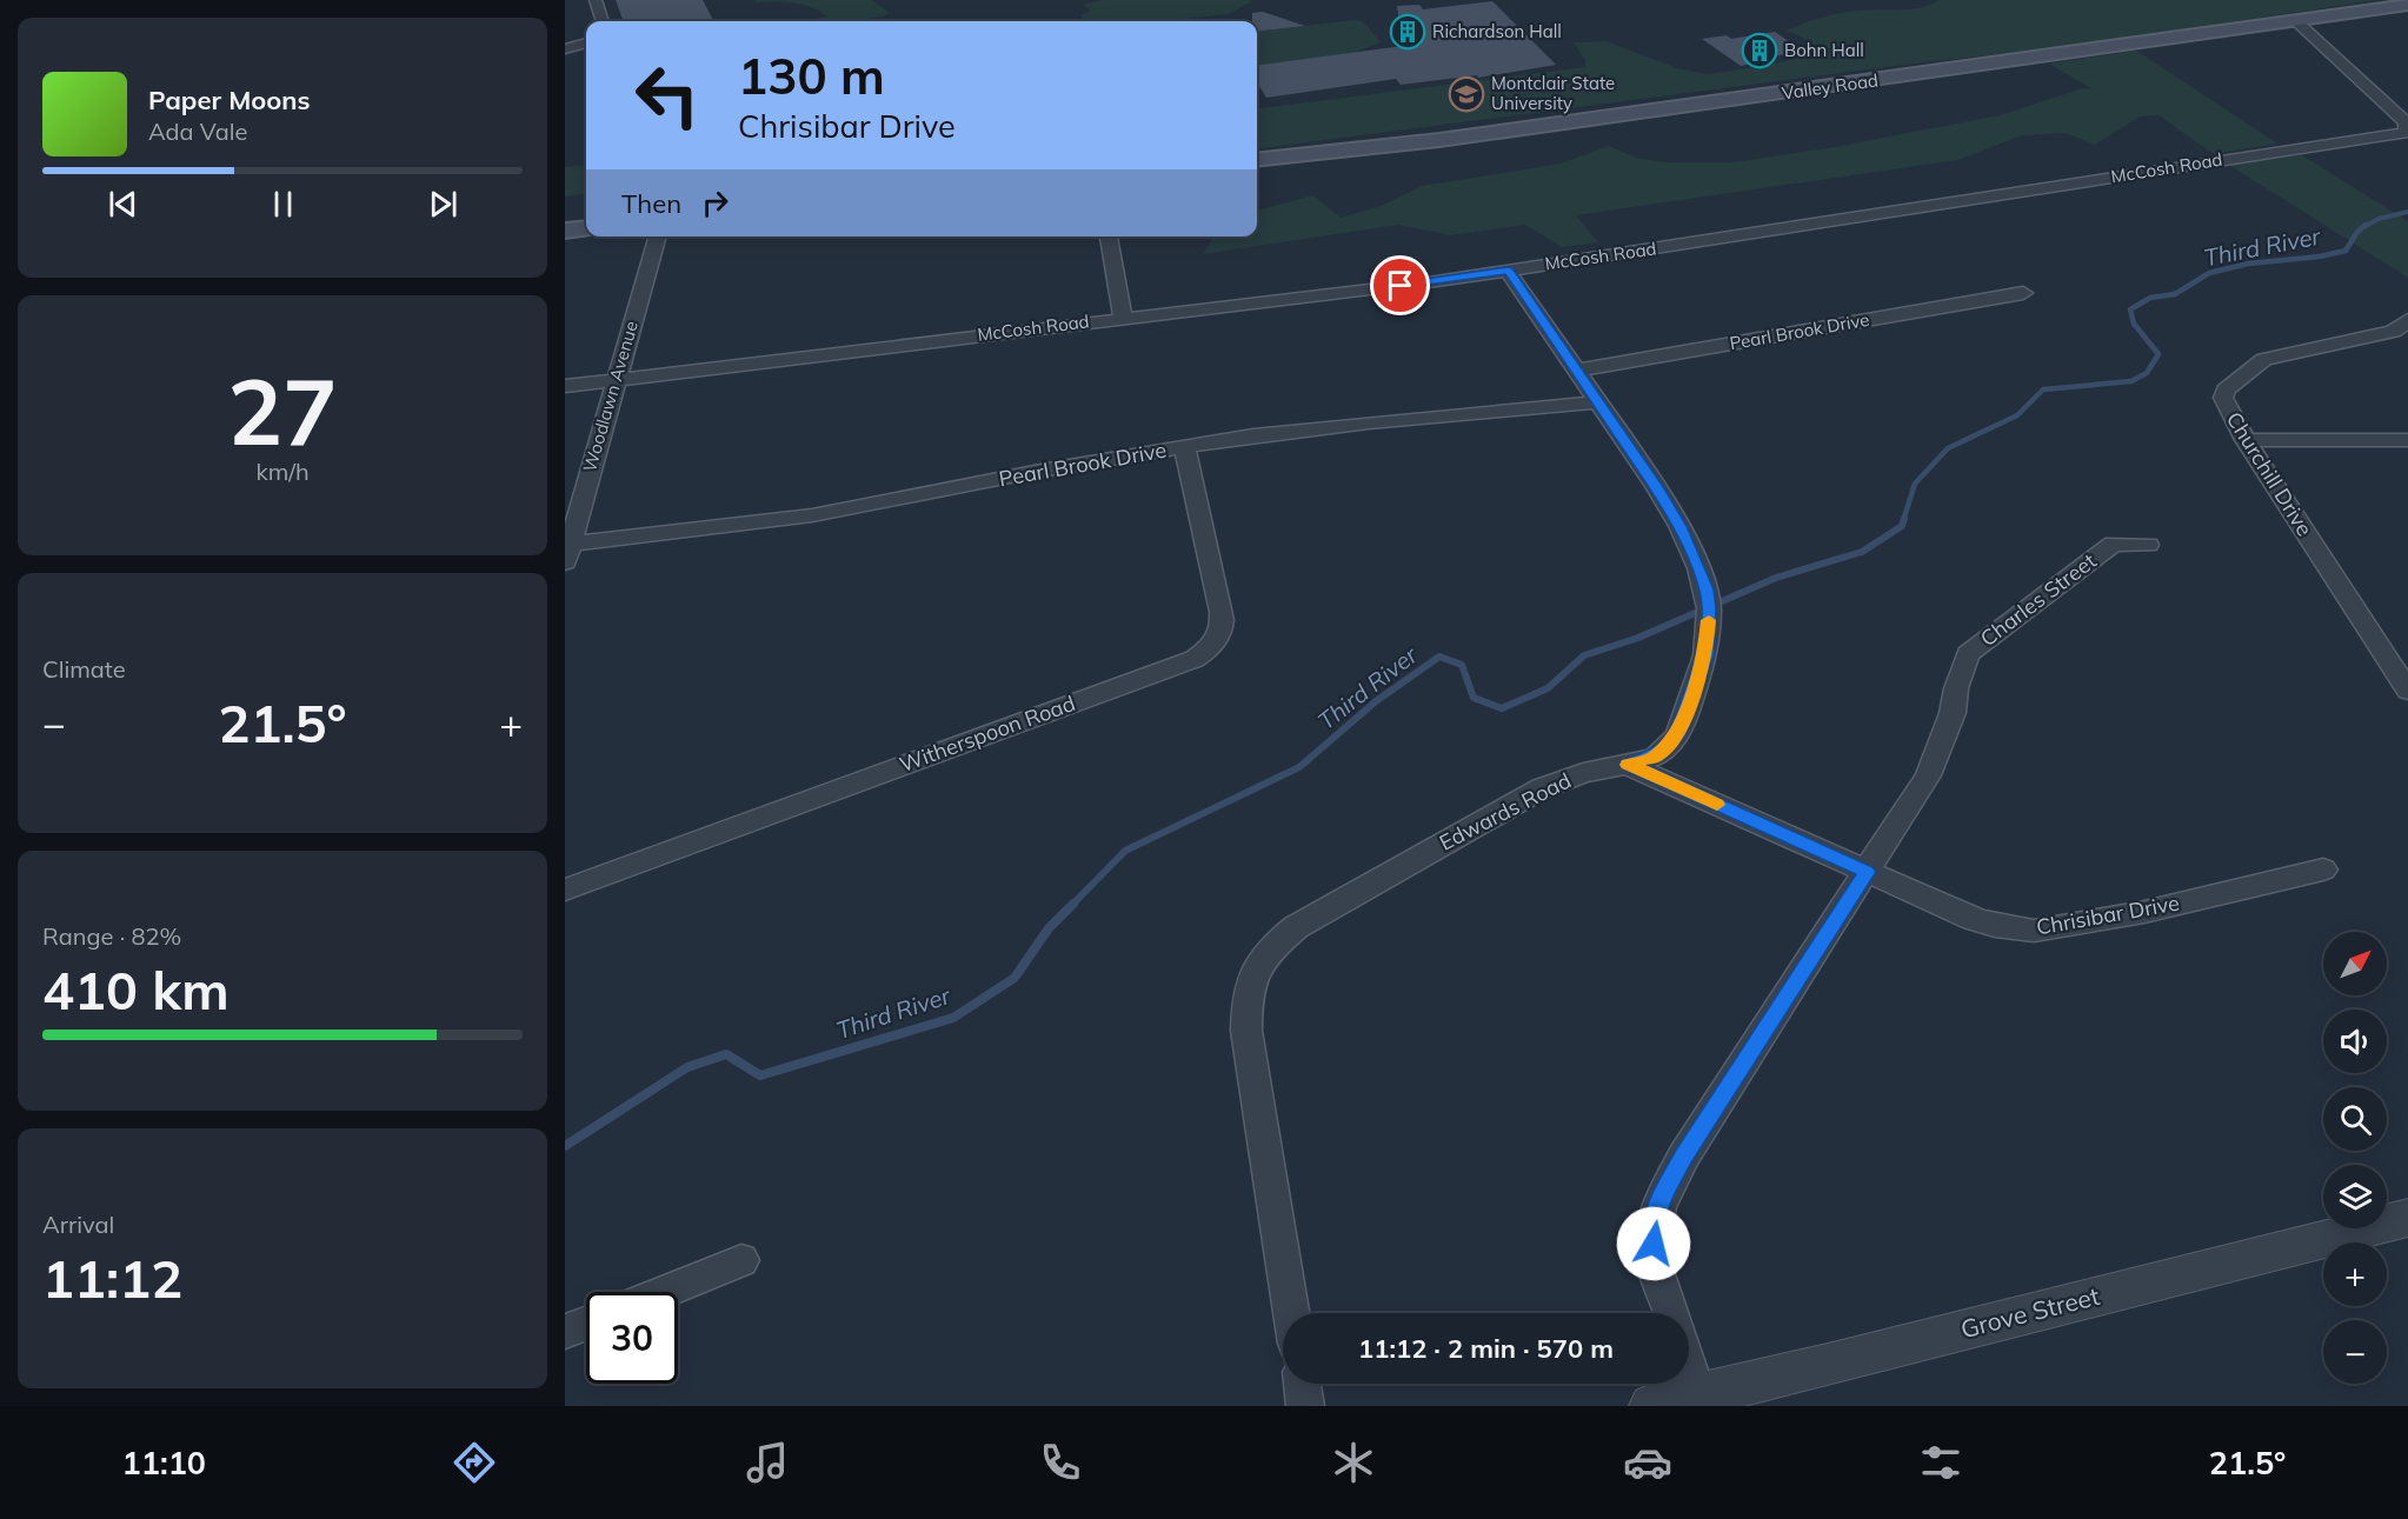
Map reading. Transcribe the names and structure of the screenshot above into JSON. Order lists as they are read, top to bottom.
{
  "streets": {
    "main road": ["Valley Road"],
    "street": [
      "McCosh Road",
      "Pearl Brook Drive",
      "Woodlawn Avenue",
      "Churchill Drive",
      "Charles Street",
      "Witherspoon Road",
      "Edwards Road",
      "Chrisibar Drive",
      "Grove Street"
    ]
  },
  "crossings": [
    ["Valley Road", "McCosh Road"],
    ["McCosh Road", "Woodlawn Avenue"],
    ["McCosh Road", "Edwards Road"],
    ["Pearl Brook Drive", "Woodlawn Avenue"],
    ["Pearl Brook Drive", "Witherspoon Road"],
    ["Pearl Brook Drive", "Edwards Road"],
    ["Charles Street", "Chrisibar Drive"],
    ["Charles Street", "Grove Street"],
    ["Edwards Road", "Chrisibar Drive"]
  ],
  "water": ["Third River"],
  "places": {
    "building": ["Richardson Hall", "Bohn Hall"],
    "school or university": ["Montclair State University"]
  },
  "north": "top right",
  "page": {
    "turn": ["130 m", "Chrisibar Drive"],
    "song": ["Paper Moons", "Ada Vale"],
    "then": "Then",
    "tile": [
      ["27", "km/h"],
      "Climate",
      ["Range · 82%", "410 km"],
      ["Arrival", "11:12"]
    ],
    "heat": ["−", "21.5°", "+"],
    "map_buttons": ["+", "−"],
    "limit": "30",
    "trip": "11:12 · 2 min · 570 m",
    "tabs": ["11:10", "21.5°"]
  }
}
